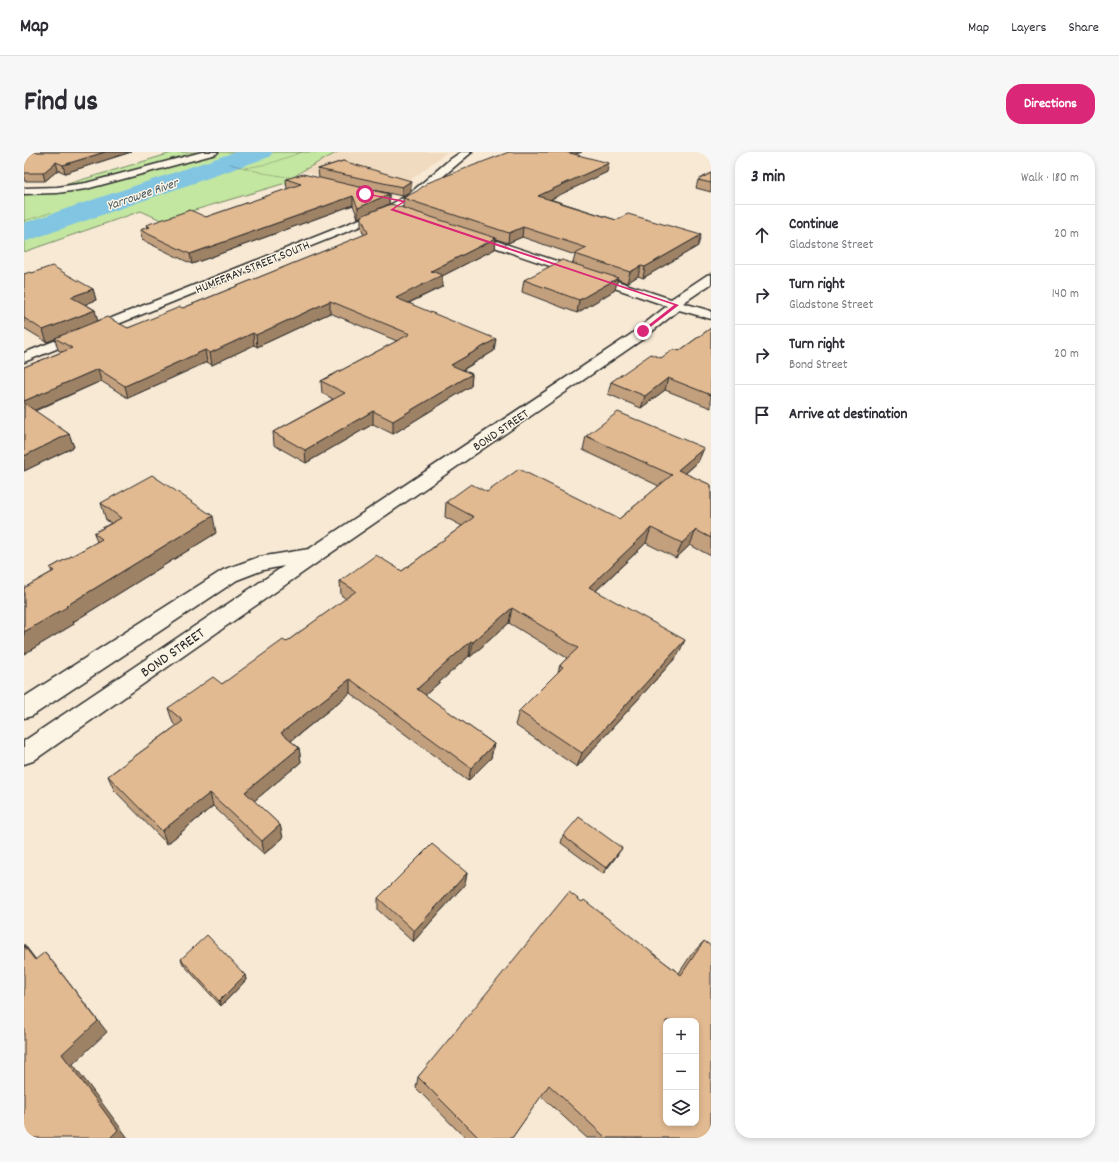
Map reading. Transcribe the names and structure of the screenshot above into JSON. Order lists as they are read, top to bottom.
{
  "streets": {
    "street": ["HUMFFRAY STREET SOUTH", "BOND STREET"]
  },
  "water": ["Yarrowee River"],
  "page": {
    "header": "Map",
    "nav": ["Map", "Layers", "Share"],
    "title": "Find us",
    "buttons": "Directions",
    "heading": ["3 min", "Walk · 180 m"],
    "list": [
      ["Continue", "Gladstone Street", "20 m"],
      ["Turn right", "Gladstone Street", "140 m"],
      ["Turn right", "Bond Street", "20 m"],
      "Arrive at destination"
    ],
    "map_buttons": ["+", "−"]
  }
}
